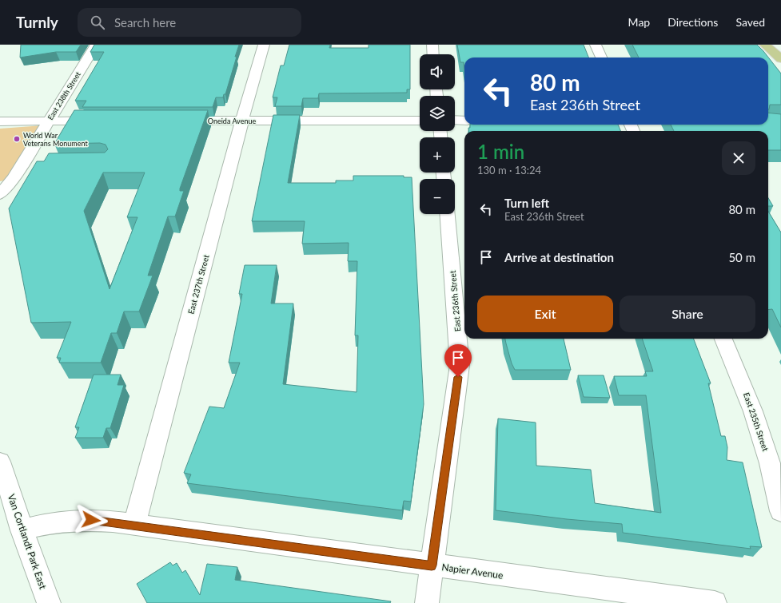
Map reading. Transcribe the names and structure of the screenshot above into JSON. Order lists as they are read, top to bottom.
{
  "streets": {
    "street": [
      "East 238th Street",
      "Oneida Avenue",
      "East 237th Street",
      "East 236th Street",
      "East 235th Street",
      "Van Cortlandt Park East",
      "Napier Avenue"
    ]
  },
  "crossings": [
    ["Oneida Avenue", "East 237th Street"],
    ["East 237th Street", "Napier Avenue"],
    ["East 236th Street", "Napier Avenue"],
    ["Van Cortlandt Park East", "Napier Avenue"]
  ],
  "places": ["World War Veterans Monument"],
  "page": {
    "header": "Turnly",
    "search": "Search here",
    "nav": ["Map", "Directions", "Saved"],
    "map_buttons": ["+", "−"],
    "turn": ["80 m", "East 236th Street"],
    "heading": ["1 min", "130 m · 13:24"],
    "list": [
      {
        "name": "Turn left",
        "note": "East 236th Street",
        "value": "80 m"
      },
      {
        "name": "Arrive at destination",
        "value": "50 m"
      }
    ],
    "buttons": ["Exit", "Share"]
  }
}
